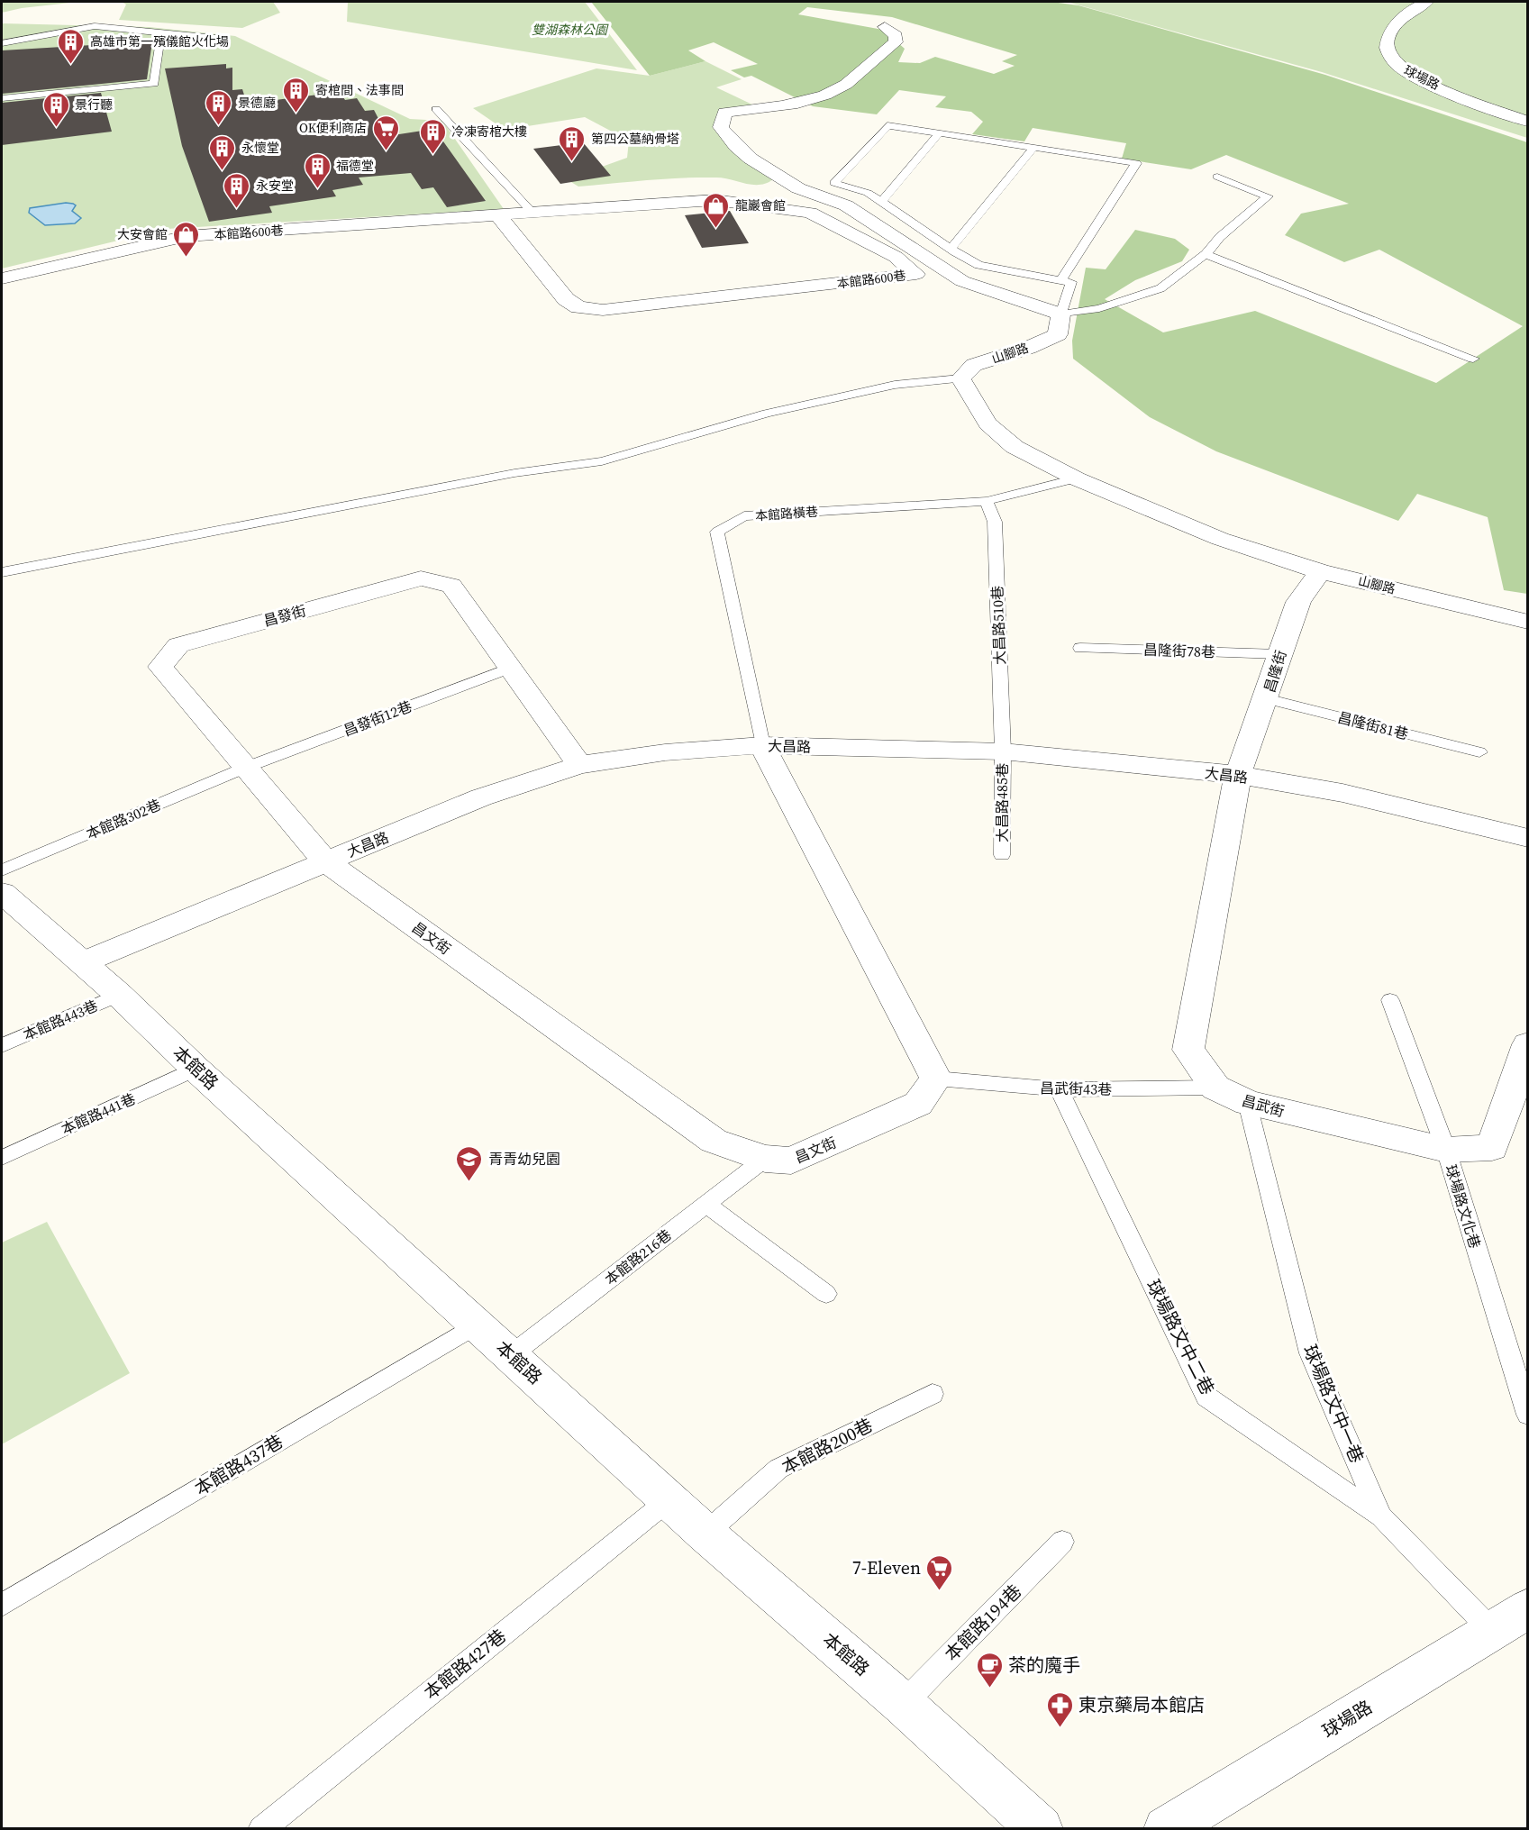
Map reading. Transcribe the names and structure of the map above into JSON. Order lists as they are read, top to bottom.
{
  "streets": {
    "street": [
      "球場路",
      "本館路600巷",
      "山腳路",
      "昌發街",
      "昌隆街",
      "大昌路",
      "昌文街",
      "本館路",
      "昌武街"
    ],
    "lane": [
      "本館路橫巷",
      "大昌路510巷",
      "昌隆街78巷",
      "昌發街12巷",
      "昌隆街81巷",
      "大昌路485巷",
      "本館路302巷",
      "本館路443巷",
      "昌武街43巷",
      "本館路441巷",
      "球場路文化巷",
      "本館路216巷",
      "球場路文中二巷",
      "球場路文中一巷",
      "本館路200巷",
      "本館路437巷",
      "本館路194巷",
      "本館路427巷"
    ]
  },
  "crossings": [
    ["球場路", "球場路文中一巷"],
    ["山腳路", "本館路橫巷"],
    ["山腳路", "昌隆街"],
    ["本館路橫巷", "大昌路510巷"],
    ["本館路橫巷", "大昌路"],
    ["昌發街", "昌發街12巷"],
    ["昌發街", "大昌路"],
    ["昌發街", "本館路302巷"],
    ["昌發街", "昌文街"],
    ["大昌路510巷", "大昌路"],
    ["大昌路510巷", "大昌路485巷"],
    ["昌隆街78巷", "昌隆街"],
    ["昌隆街", "昌隆街81巷"],
    ["昌隆街", "大昌路"],
    ["昌隆街", "昌武街"],
    ["昌發街12巷", "本館路302巷"],
    ["大昌路", "大昌路485巷"],
    ["大昌路", "昌文街"],
    ["大昌路", "本館路"],
    ["大昌路", "昌武街"],
    ["昌文街", "昌武街43巷"],
    ["昌文街", "本館路216巷"],
    ["本館路443巷", "本館路"],
    ["本館路", "本館路441巷"],
    ["本館路", "本館路216巷"],
    ["本館路", "本館路200巷"],
    ["本館路", "本館路437巷"],
    ["本館路", "本館路194巷"],
    ["本館路", "本館路427巷"],
    ["昌武街43巷", "昌武街"],
    ["昌武街43巷", "球場路文中二巷"],
    ["昌武街", "球場路文化巷"],
    ["昌武街", "球場路文中一巷"],
    ["球場路文中二巷", "球場路文中一巷"]
  ],
  "parks": ["雙湖森林公園"],
  "places": {
    "building": [
      "高雄市第一殯儀館火化場",
      "寄棺間、法事間",
      "景德廳",
      "景行聽",
      "冷凍寄棺大樓",
      "第四公墓納骨塔",
      "永懷堂",
      "福德堂",
      "永安堂"
    ],
    "supermarket": ["OK便利商店", "7-Eleven"],
    "shop": ["龍巖會館", "大安會館"],
    "school or university": ["青青幼兒園"],
    "cafe": ["茶的魔手"],
    "pharmacy": ["東京藥局本館店"]
  }
}
